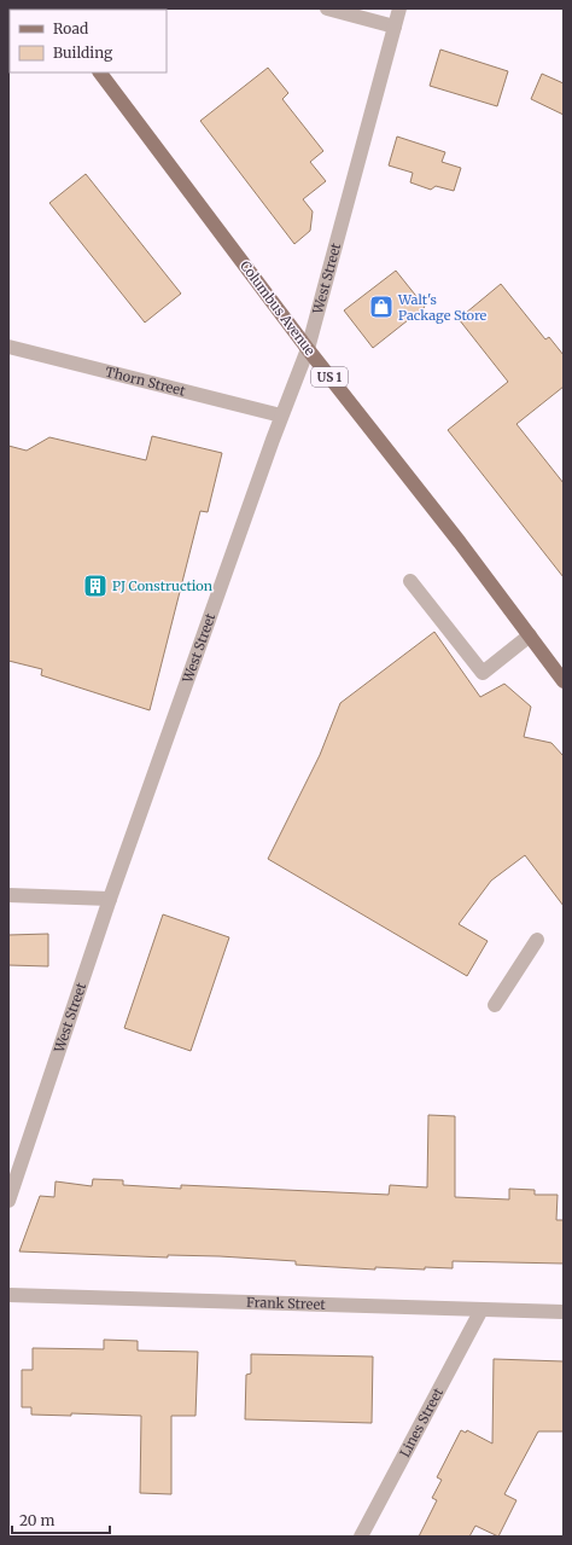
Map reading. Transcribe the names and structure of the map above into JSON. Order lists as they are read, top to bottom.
{
  "streets": {
    "main road": ["Columbus Avenue", "US 1"],
    "street": [
      "West Street",
      "Thorn Street",
      "Frank Street",
      "Lines Street"
    ]
  },
  "crossings": [
    ["West Street", "Columbus Avenue"],
    ["West Street", "Thorn Street"],
    ["Frank Street", "Lines Street"]
  ],
  "places": {
    "shop": ["Walt's Package Store"],
    "building": ["PJ Construction"]
  },
  "legend": ["Road", "Building"],
  "scale_bar": "20 m"
}
